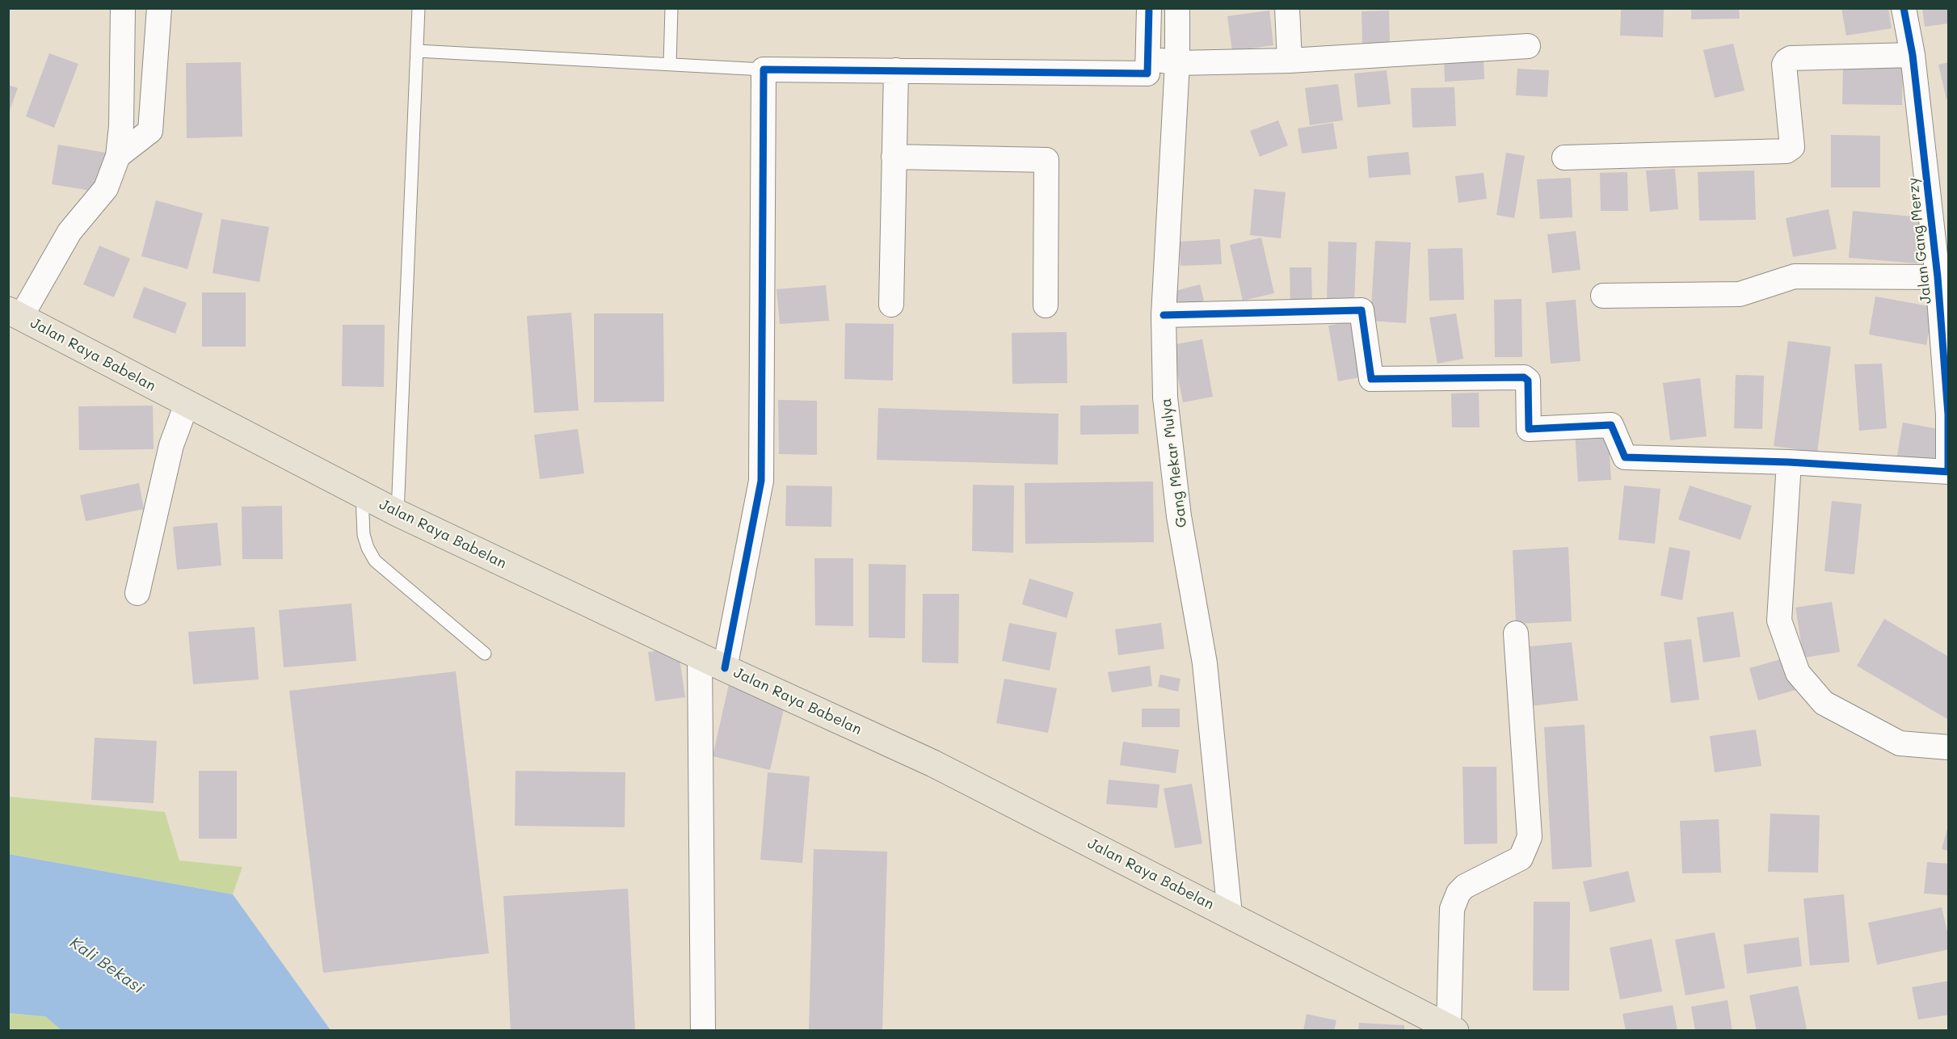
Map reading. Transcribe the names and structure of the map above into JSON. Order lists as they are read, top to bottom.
{
  "streets": {
    "main road": ["Jalan Raya Babelan"],
    "street": ["Jalan Gang Merzy", "Gang Mekar Mulya"]
  },
  "crossings": [
    ["Jalan Raya Babelan", "Gang Mekar Mulya"]
  ],
  "water": ["Kali Bekasi"]
}
